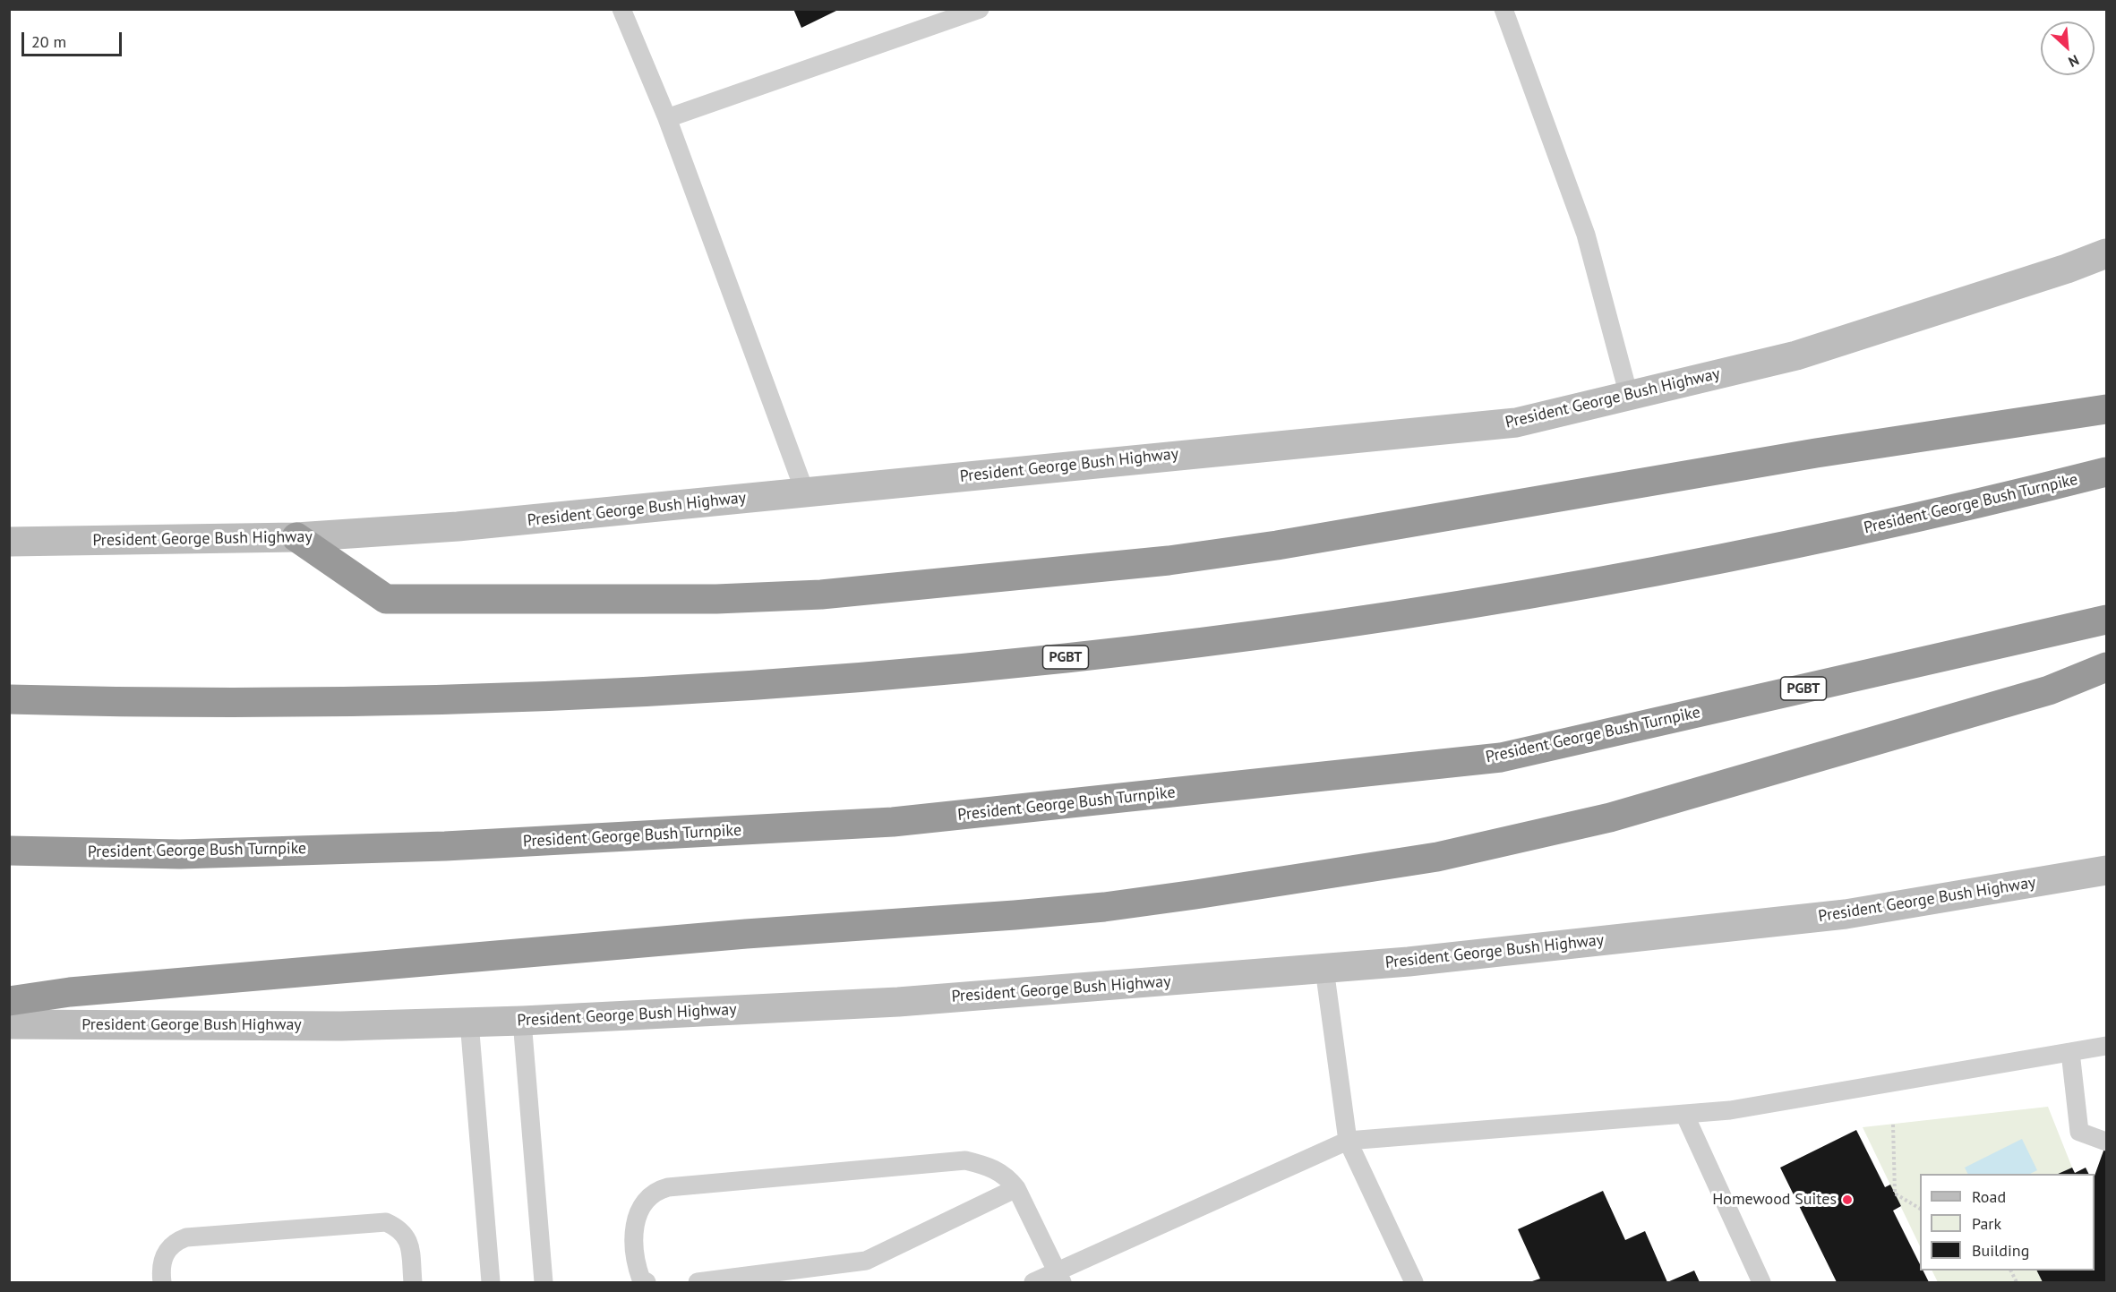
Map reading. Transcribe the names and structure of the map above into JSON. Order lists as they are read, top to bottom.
{
  "streets": {
    "highway": ["President George Bush Turnpike", "PGBT"],
    "main road": ["President George Bush Highway"]
  },
  "places": ["Homewood Suites"],
  "legend": ["Road", "Park", "Building"],
  "scale_bar": "20 m",
  "north": "bottom right"
}
